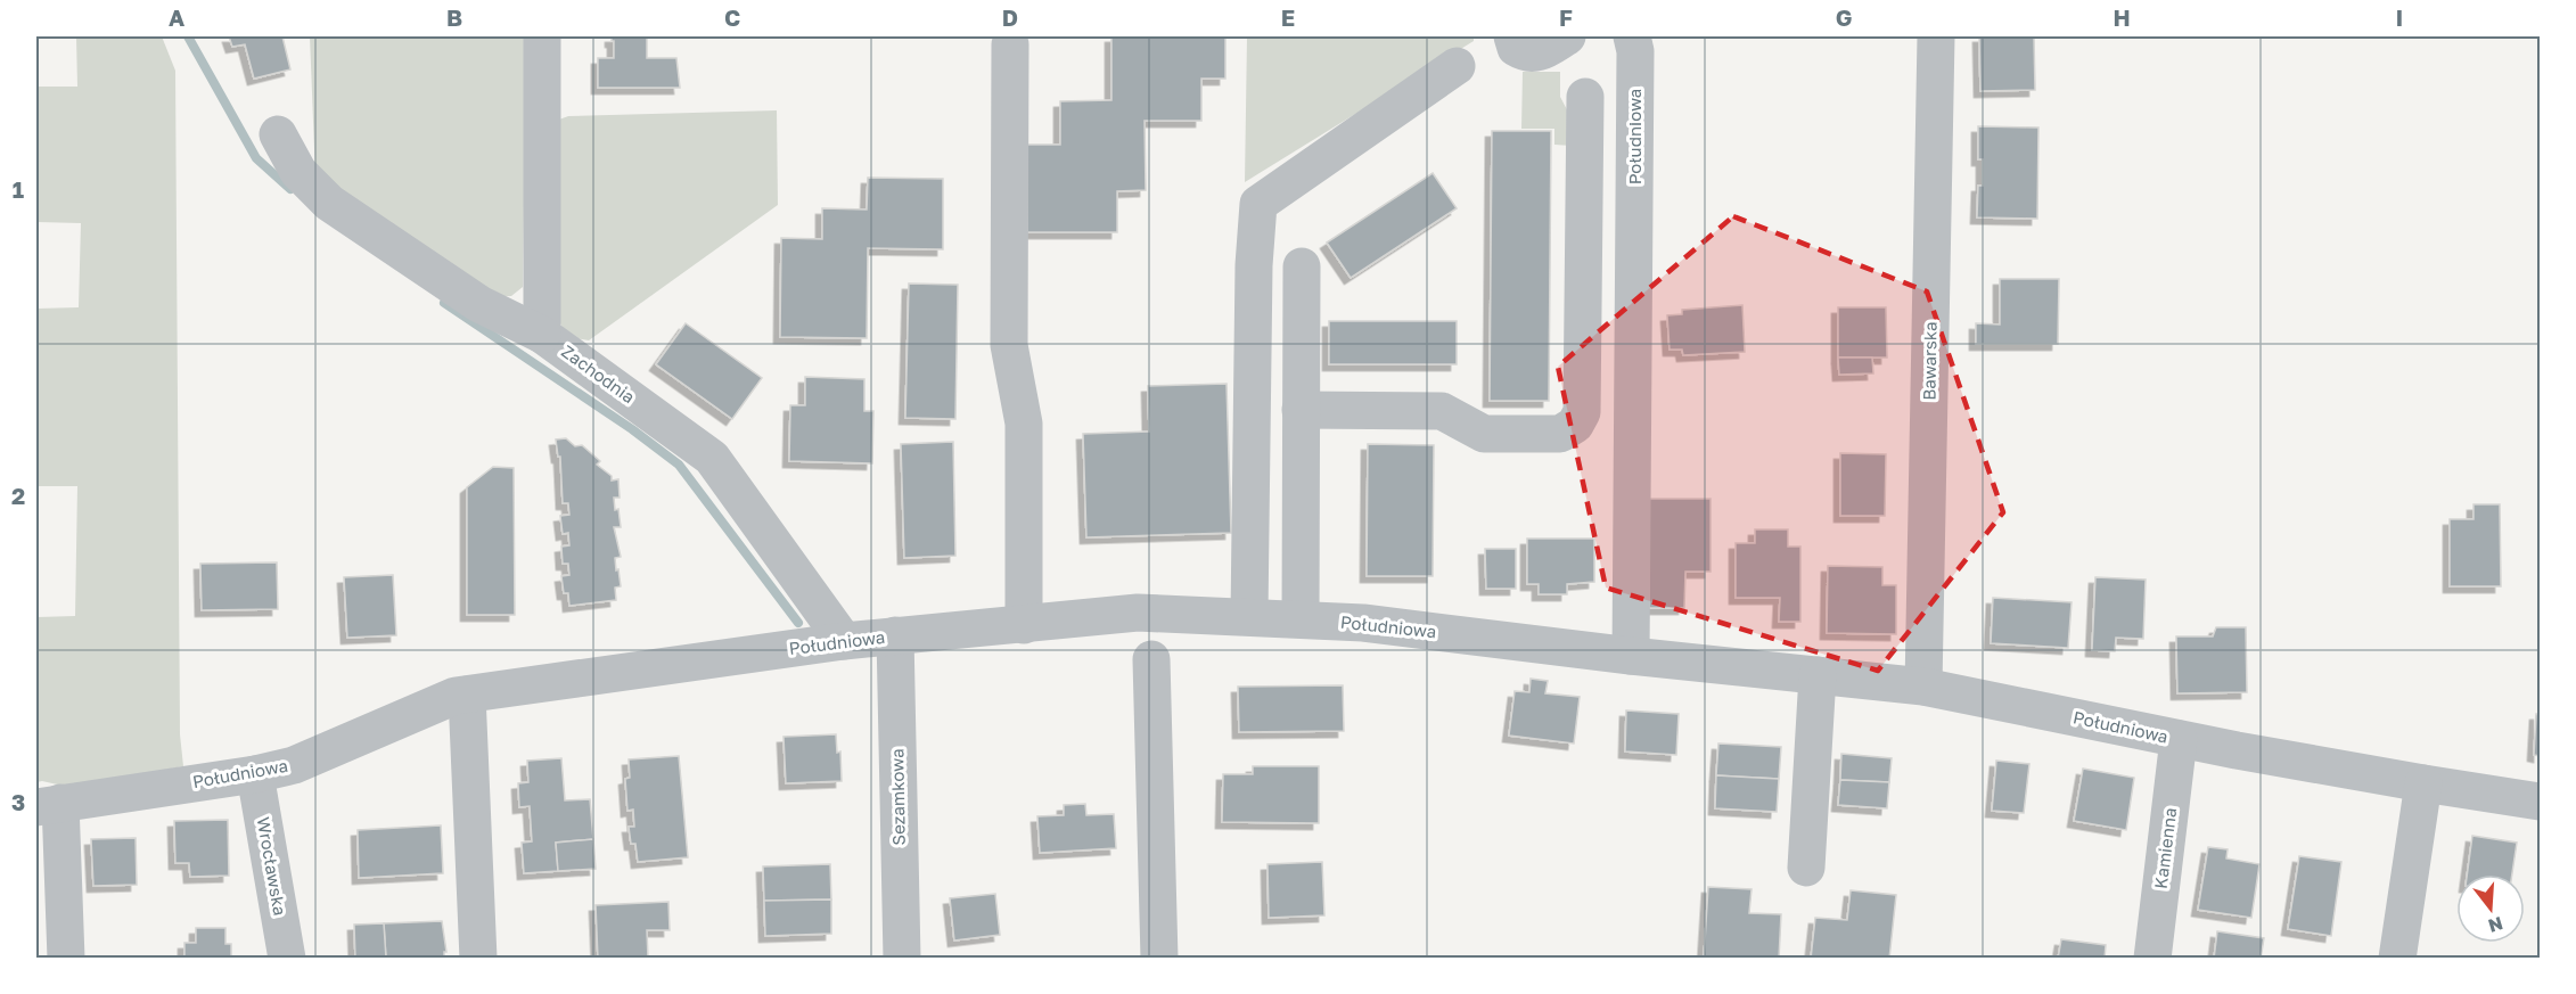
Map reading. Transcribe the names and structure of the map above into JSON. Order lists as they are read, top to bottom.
{
  "streets": {
    "street": [
      "Południowa",
      "Bawarska",
      "Zachodnia",
      "Sezamkowa",
      "Kamienna",
      "Wrocławska"
    ]
  },
  "crossings": [
    ["Południowa", "Bawarska"],
    ["Południowa", "Zachodnia"],
    ["Południowa", "Sezamkowa"],
    ["Południowa", "Kamienna"],
    ["Południowa", "Wrocławska"]
  ],
  "north": "bottom",
  "grid": {
    "columns": [
      "A",
      "B",
      "C",
      "D",
      "E",
      "F",
      "G",
      "H",
      "I"
    ],
    "rows": ["1", "2", "3"]
  }
}
